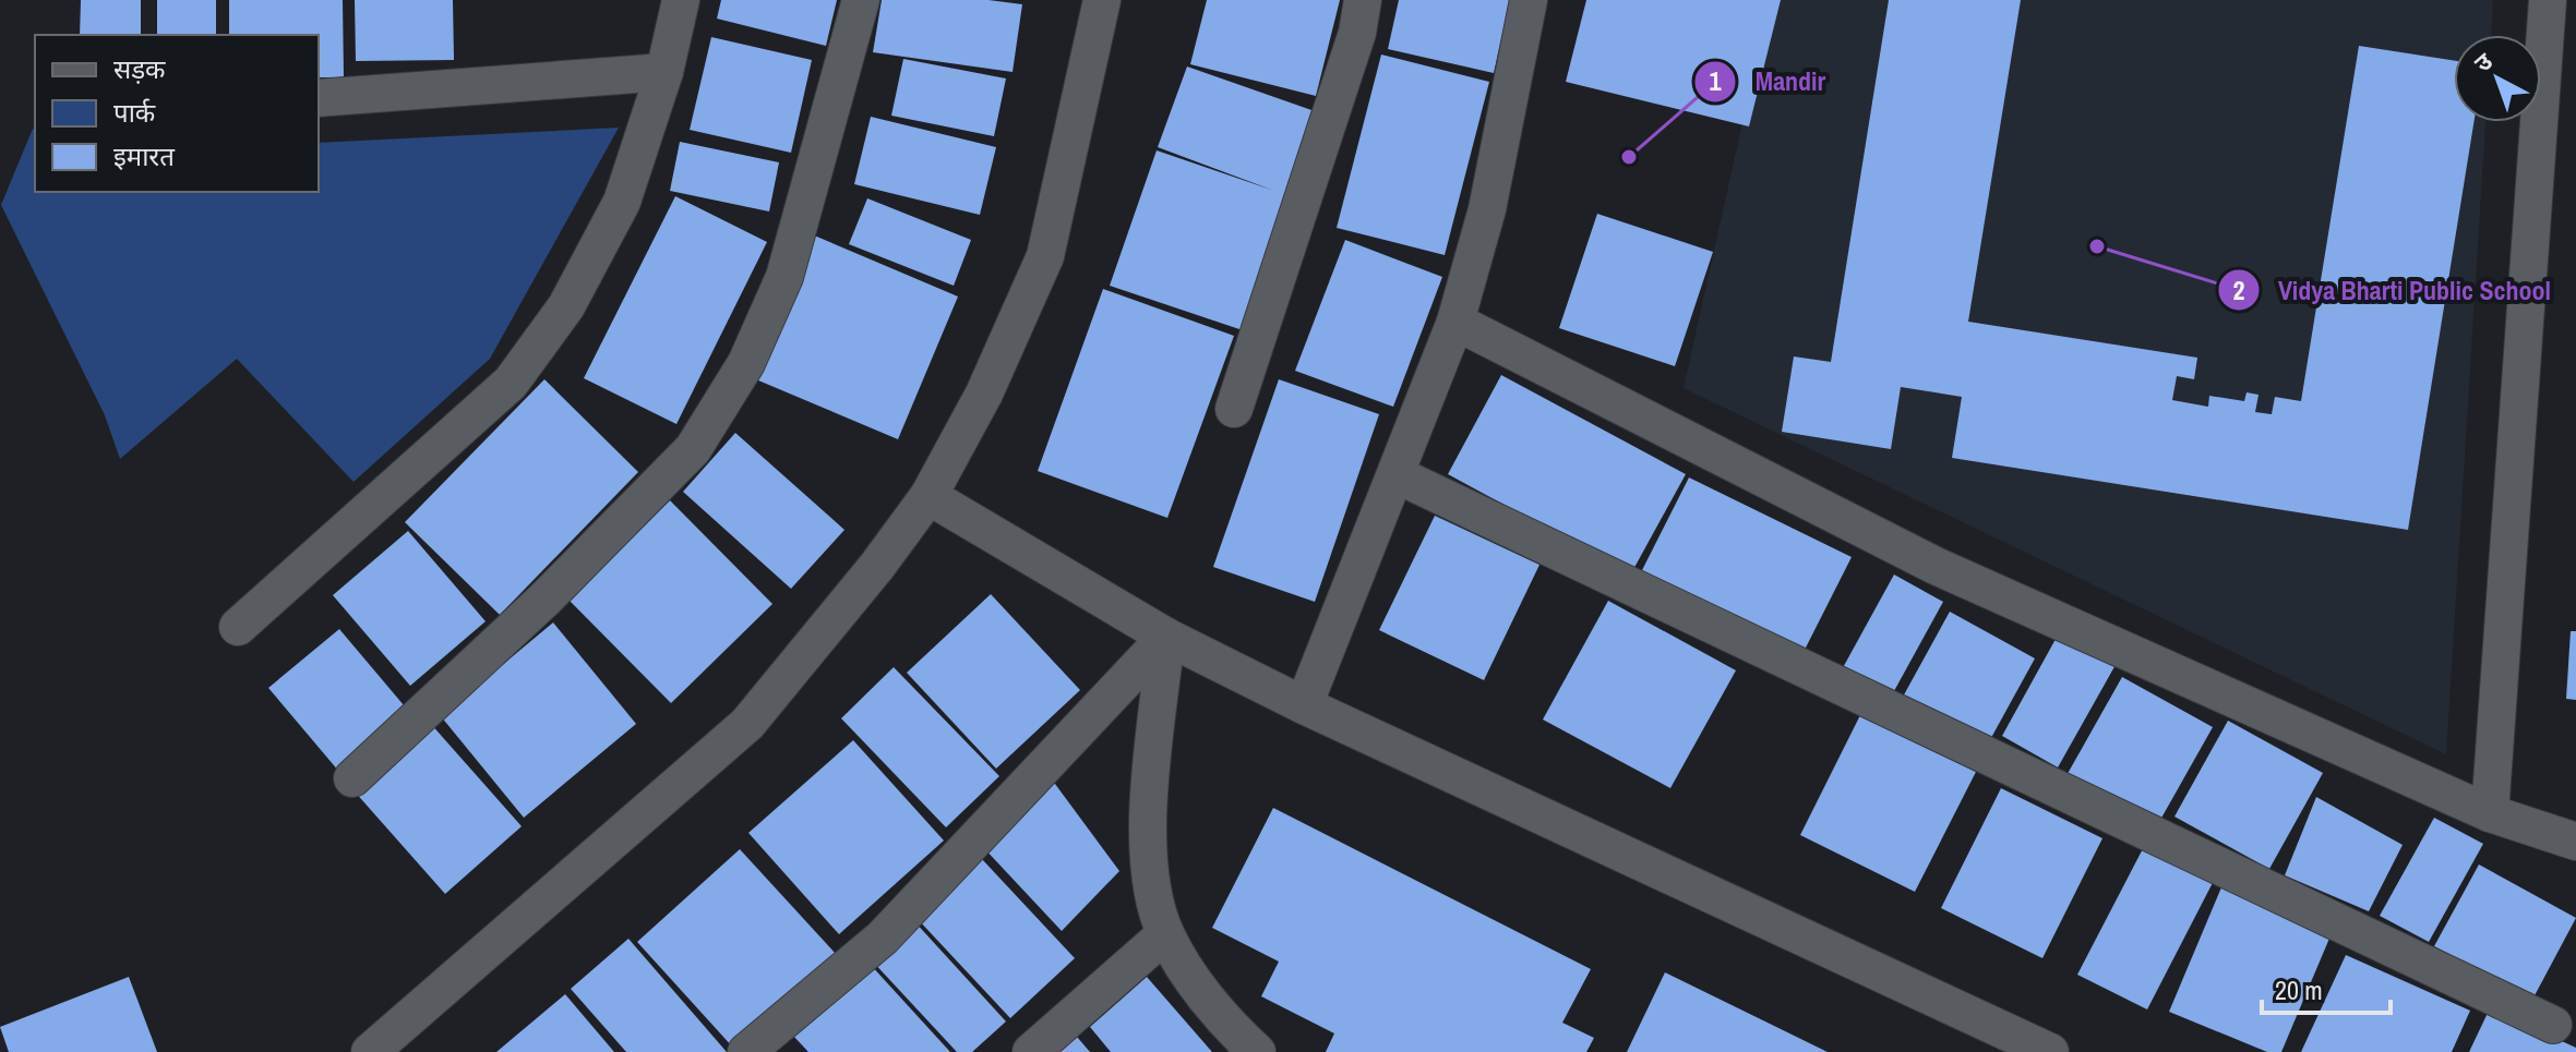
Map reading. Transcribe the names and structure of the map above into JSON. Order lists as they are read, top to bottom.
{
  "places": ["Mandir", "Vidya Bharti Public School"],
  "legend": ["सड़क", "पार्क", "इमारत"],
  "scale_bar": "20 m",
  "north": "top left"
}
